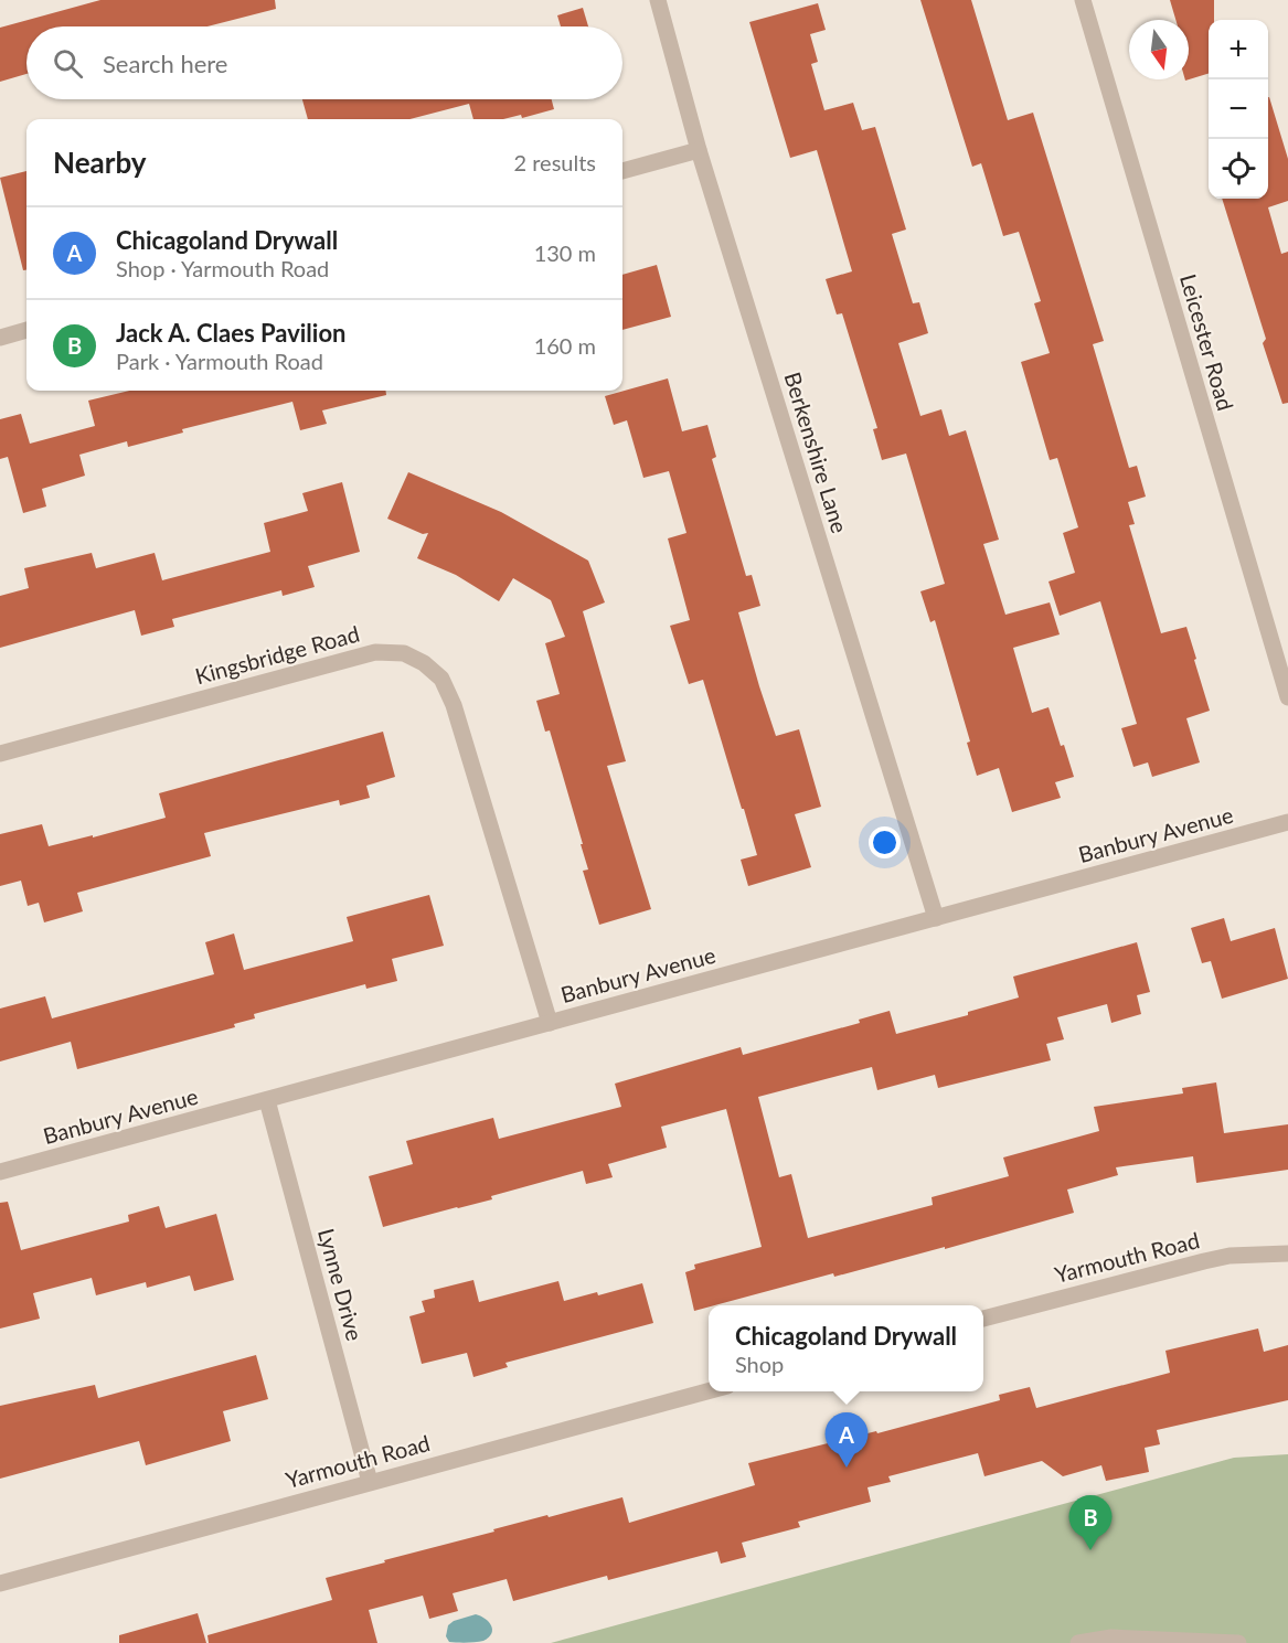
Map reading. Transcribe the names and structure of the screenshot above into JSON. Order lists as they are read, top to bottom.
{
  "streets": {
    "street": [
      "Leicester Road",
      "Berkenshire Lane",
      "Kingsbridge Road",
      "Banbury Avenue",
      "Yarmouth Road",
      "Lynne Drive"
    ]
  },
  "crossings": [
    ["Berkenshire Lane", "Banbury Avenue"],
    ["Kingsbridge Road", "Banbury Avenue"],
    ["Banbury Avenue", "Lynne Drive"],
    ["Yarmouth Road", "Lynne Drive"]
  ],
  "north": "bottom",
  "page": {
    "map_buttons": ["+", "−"],
    "search": "Search here",
    "heading": ["Nearby", "2 results"],
    "list": [
      {
        "mark": "A",
        "name": "Chicagoland Drywall",
        "note": "Shop · Yarmouth Road",
        "value": "130 m"
      },
      {
        "mark": "B",
        "name": "Jack A. Claes Pavilion",
        "note": "Park · Yarmouth Road",
        "value": "160 m"
      }
    ],
    "popup": ["Chicagoland Drywall", "Shop"],
    "pins": ["A", "B"]
  }
}
